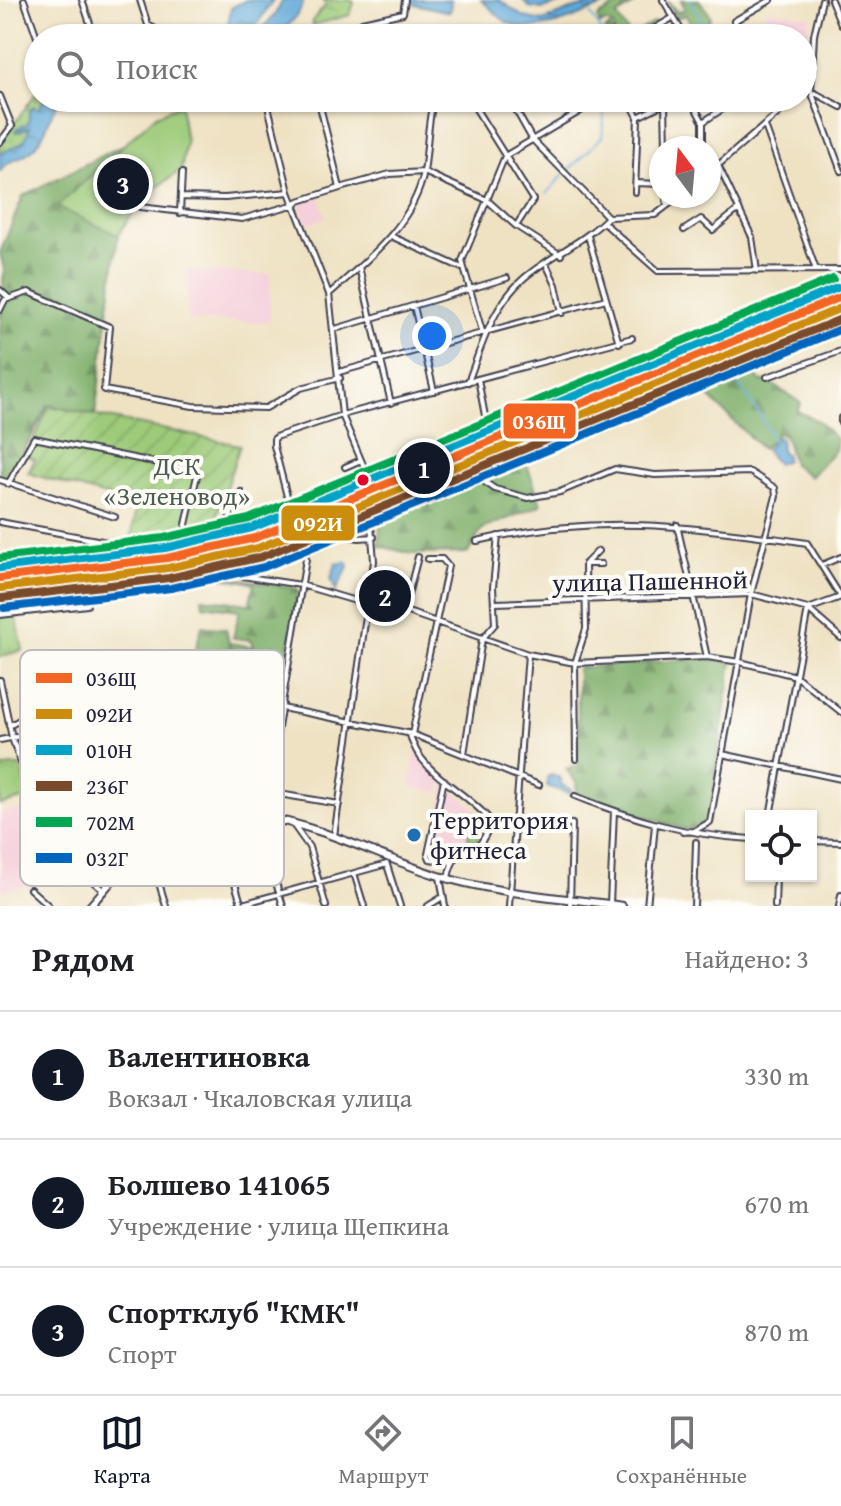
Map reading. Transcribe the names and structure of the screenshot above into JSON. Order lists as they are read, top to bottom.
{
  "streets": {
    "street": ["улица Пашенной"]
  },
  "parks": ["ДСК «Зеленовод»"],
  "places": ["Территория фитнеса"],
  "lines": [
    "transit line 702М",
    "transit line 010Н",
    "transit line 036Щ",
    "transit line 092И",
    "transit line 236Г",
    "transit line 032Г"
  ],
  "legend": [
    "036Щ",
    "092И",
    "010Н",
    "236Г",
    "702М",
    "032Г"
  ],
  "north": "top",
  "page": {
    "search": "Поиск",
    "pins": ["3", "1", "2"],
    "heading": ["Рядом", "Найдено: 3"],
    "list": [
      {
        "mark": "1",
        "name": "Валентиновка",
        "note": "Вокзал · Чкаловская улица",
        "value": "330 m"
      },
      {
        "mark": "2",
        "name": "Болшево 141065",
        "note": "Учреждение · улица Щепкина",
        "value": "670 m"
      },
      {
        "mark": "3",
        "name": "Спортклуб \"КМК\"",
        "note": "Спорт",
        "value": "870 m"
      }
    ],
    "nav": ["Карта", "Маршрут", "Сохранённые"]
  }
}
